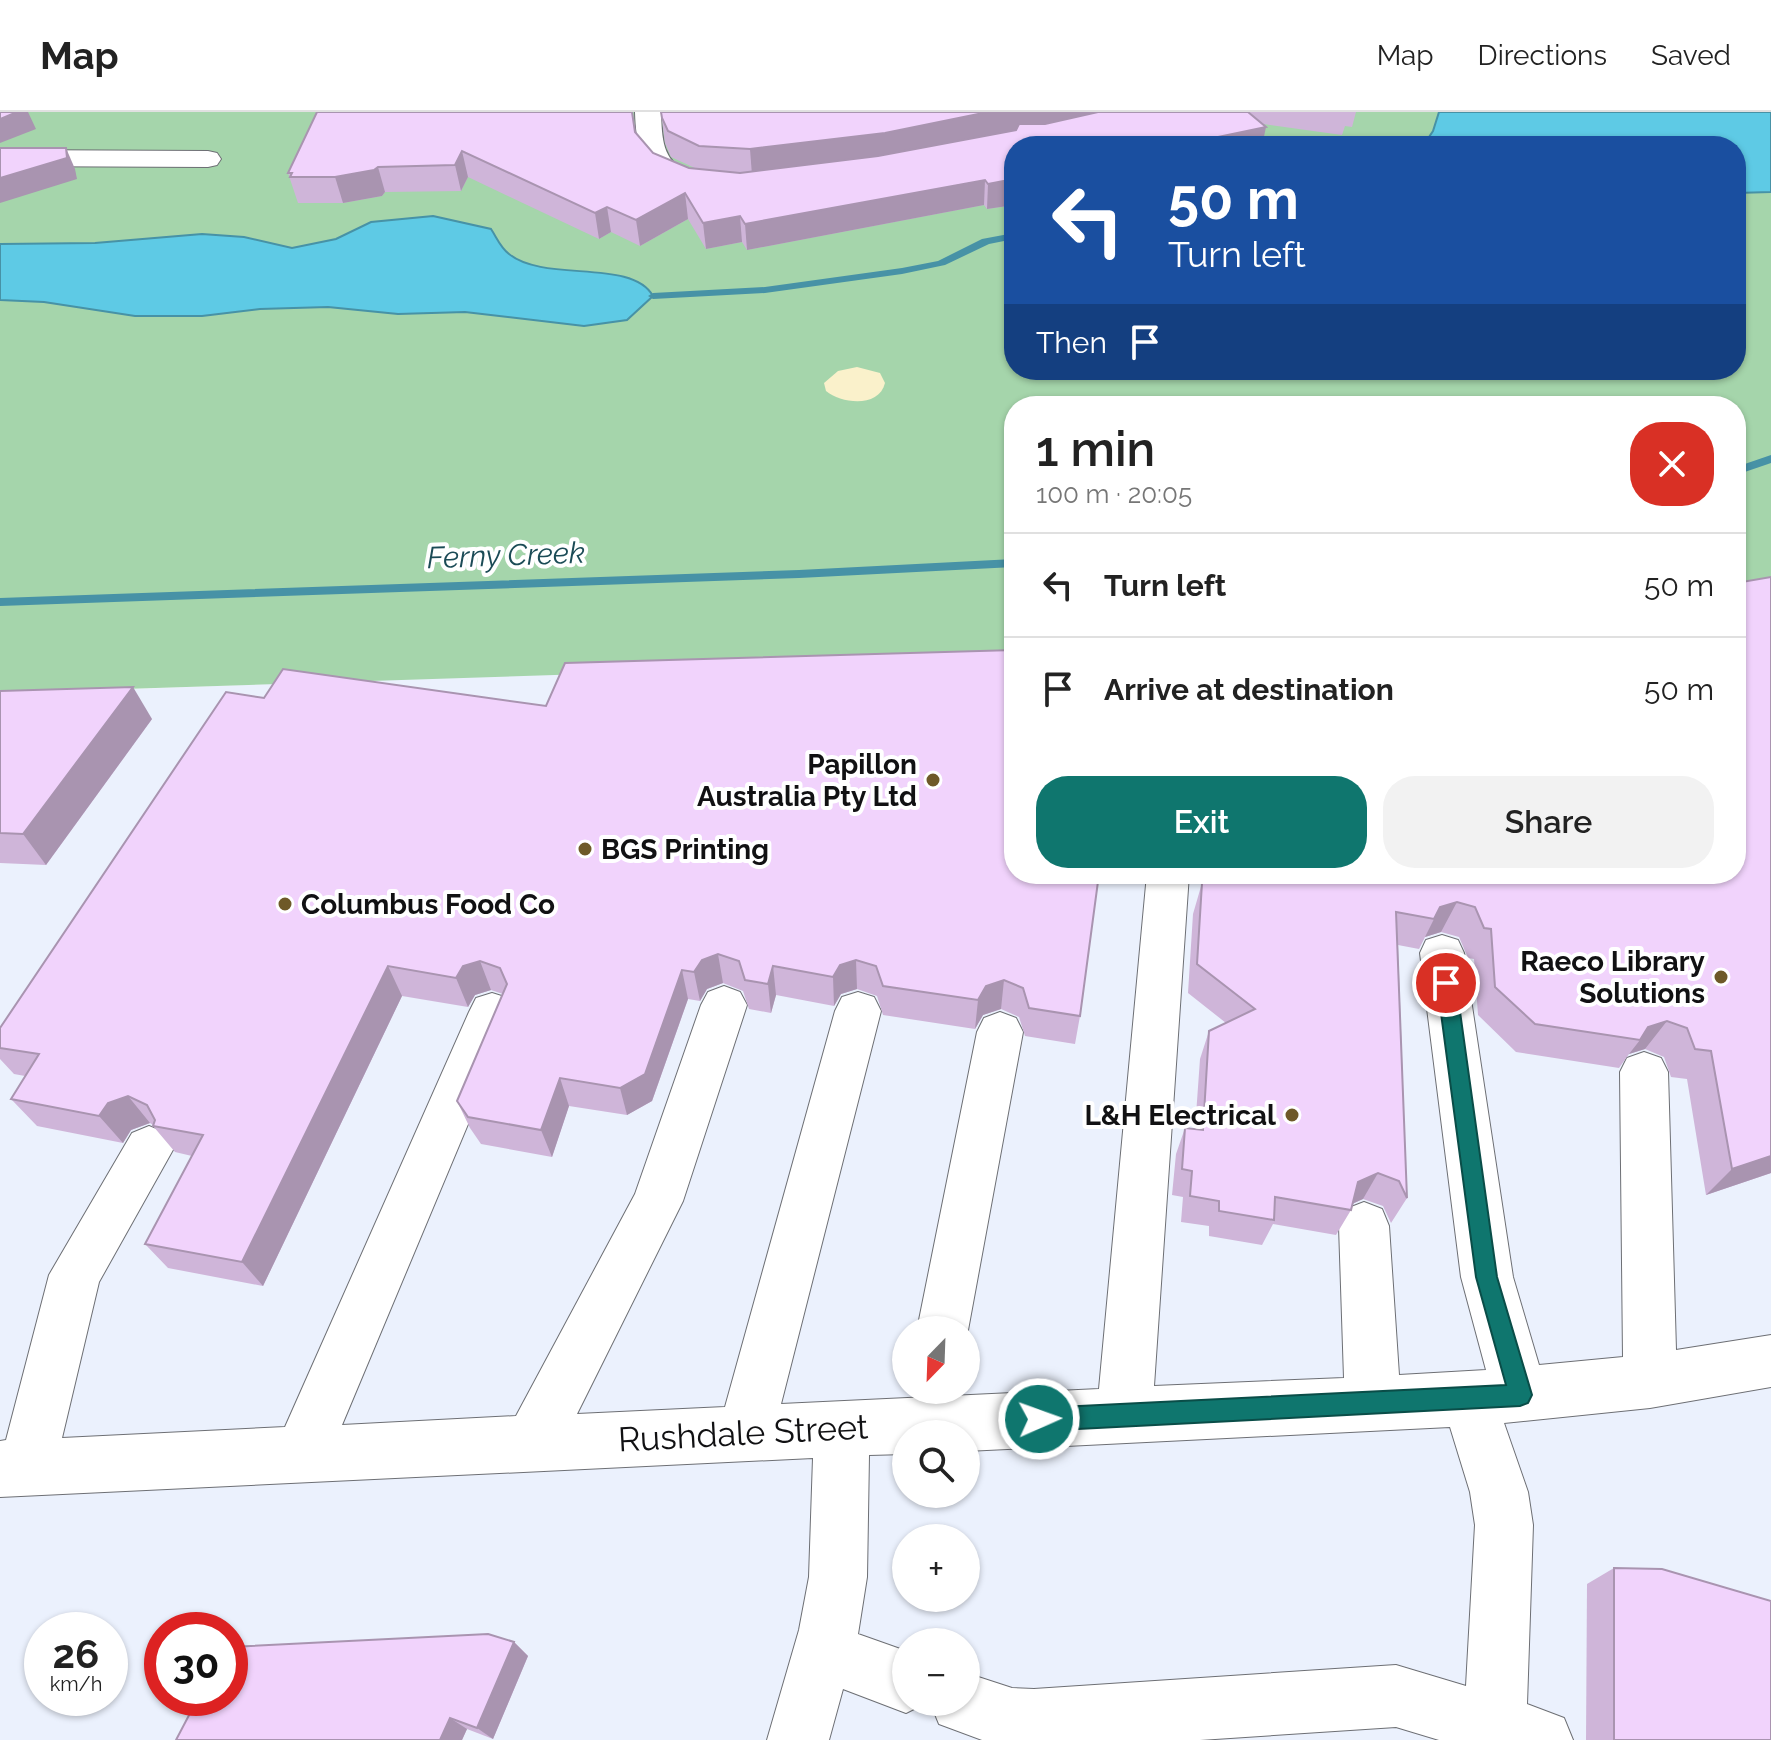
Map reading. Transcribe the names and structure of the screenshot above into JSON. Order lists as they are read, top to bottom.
{
  "streets": {
    "street": ["Rushdale Street"]
  },
  "water": ["Ferny Creek"],
  "places": [
    "Papillon Australia Pty Ltd",
    "BGS Printing",
    "Columbus Food Co",
    "Raeco Library Solutions",
    "L&H Electrical"
  ],
  "north": "bottom left",
  "page": {
    "header": "Map",
    "nav": ["Map", "Directions", "Saved"],
    "turn": ["50 m", "Turn left"],
    "then": "Then",
    "heading": ["1 min", "100 m · 20:05"],
    "list": [
      {
        "name": "Turn left",
        "value": "50 m"
      },
      {
        "name": "Arrive at destination",
        "value": "50 m"
      }
    ],
    "buttons": ["Exit", "Share"],
    "map_buttons": ["+", "−"],
    "speed": "26 km/h",
    "limit": "30"
  }
}
